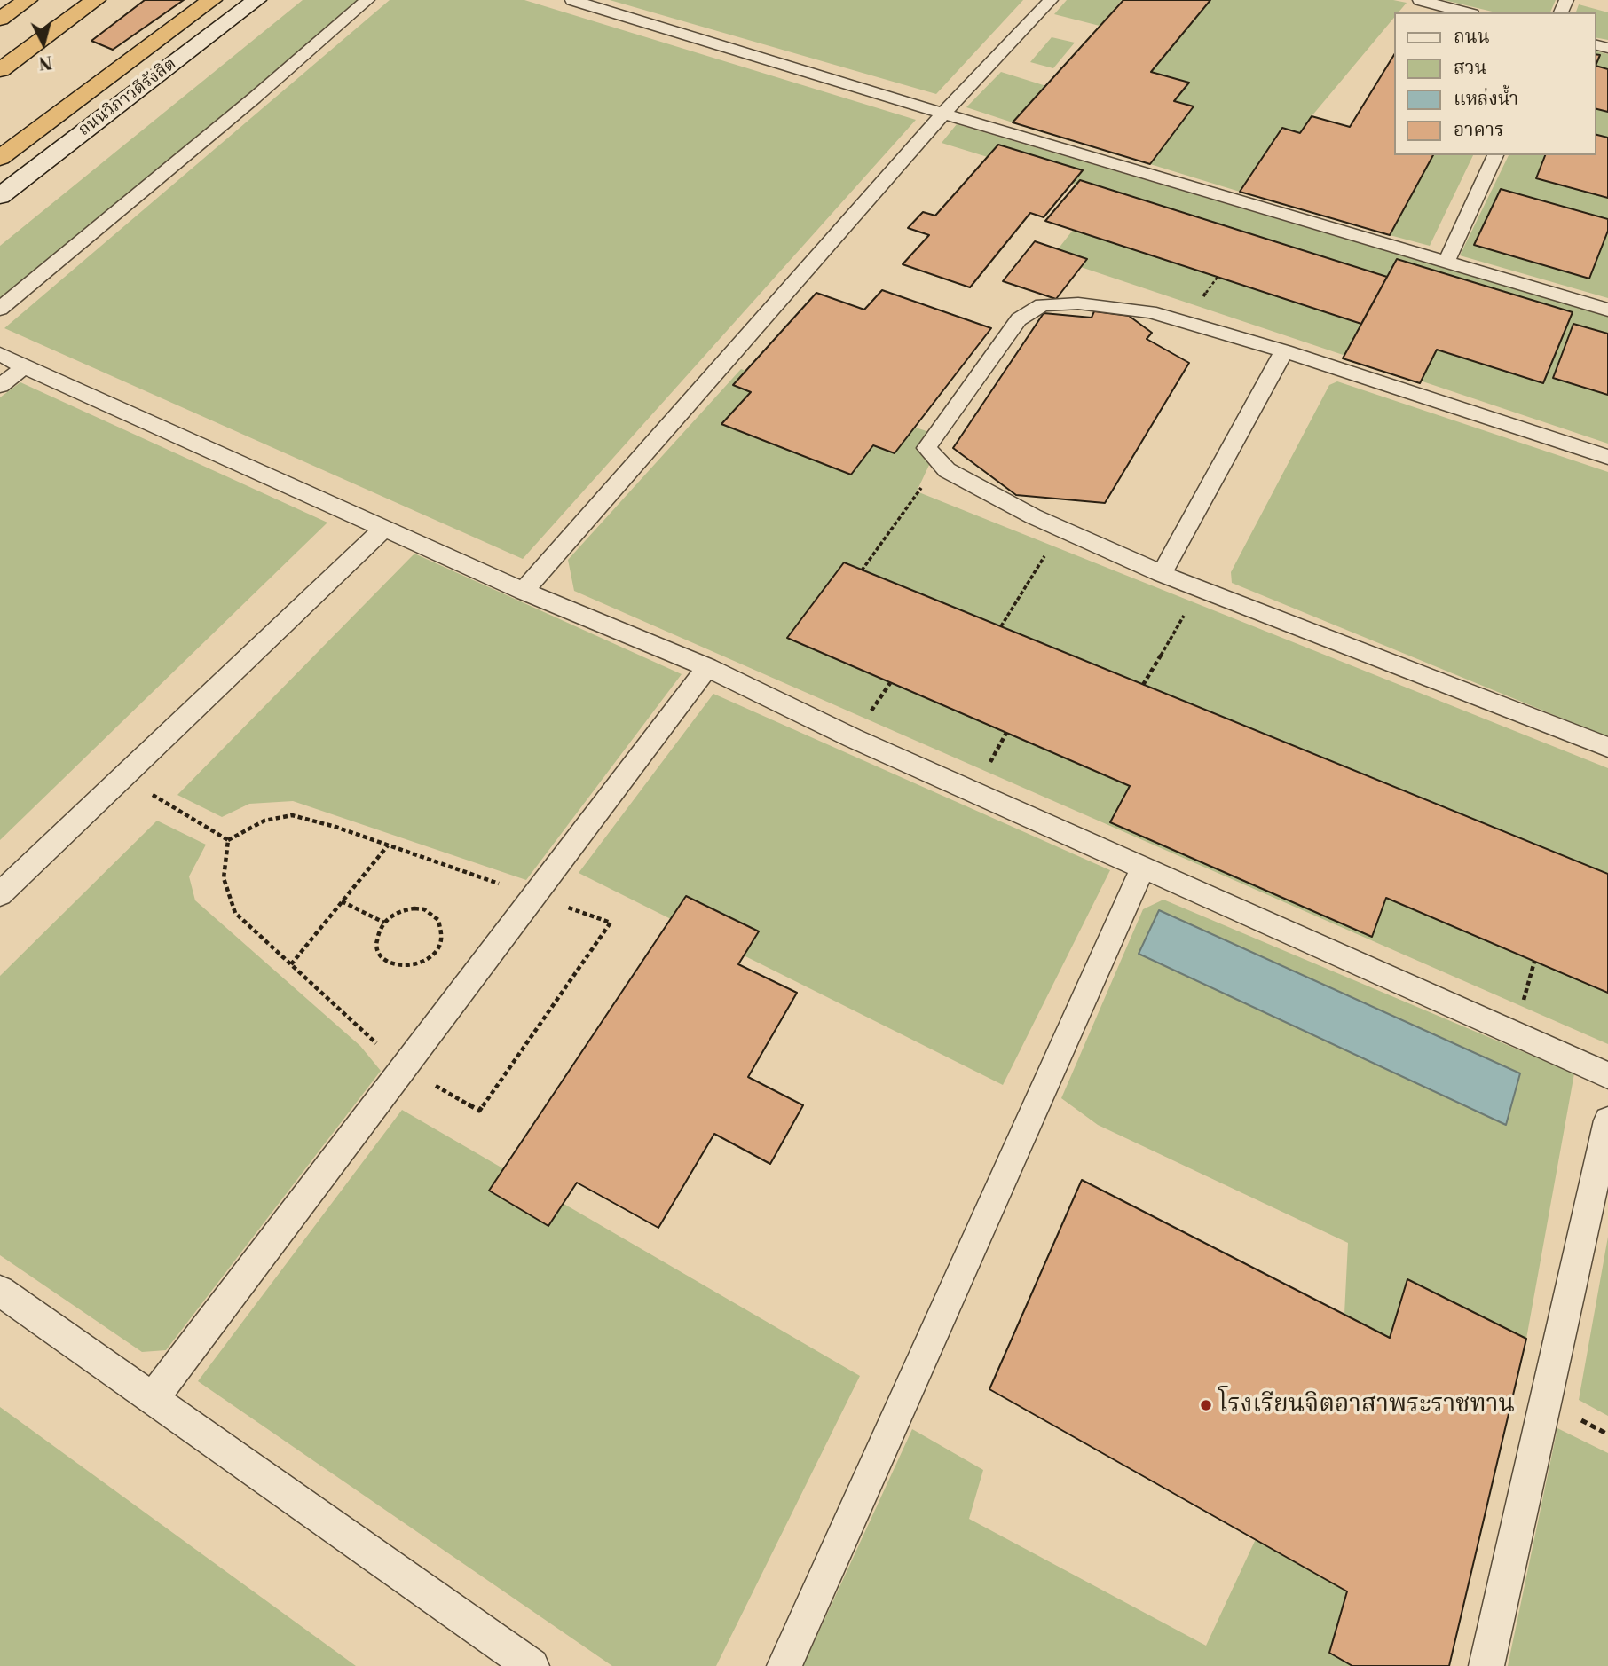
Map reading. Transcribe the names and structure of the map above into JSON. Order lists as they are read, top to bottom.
{
  "streets": {
    "highway": ["ถนนวิภาวดีรังสิต"]
  },
  "places": ["โรงเรียนจิตอาสาพระราชทาน"],
  "legend": [
    "ถนน",
    "สวน",
    "แหล่งน้ำ",
    "อาคาร"
  ],
  "north": "bottom"
}
